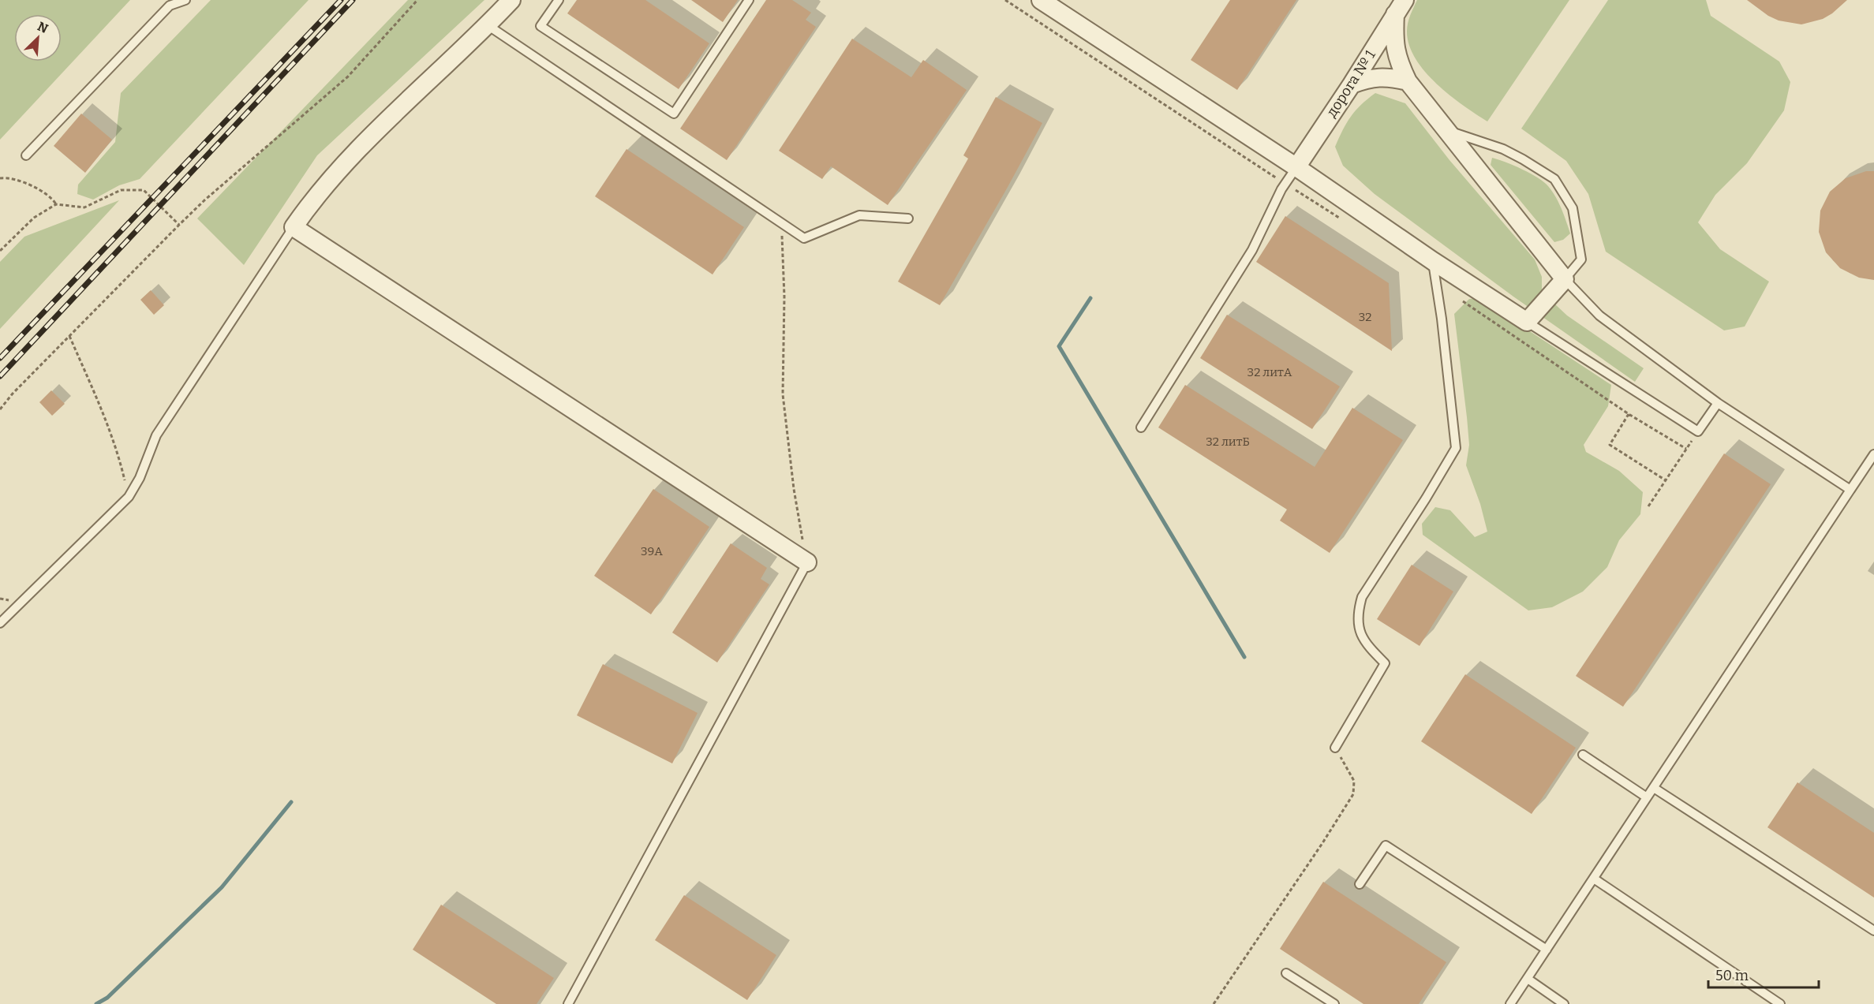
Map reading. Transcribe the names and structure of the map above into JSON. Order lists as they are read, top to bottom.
{
  "streets": {
    "street": ["дорога № 1"]
  },
  "house_numbers": [
    "32",
    "32 литА",
    "32 литБ",
    "39А"
  ],
  "scale_bar": "50 m",
  "north": "top right"
}
